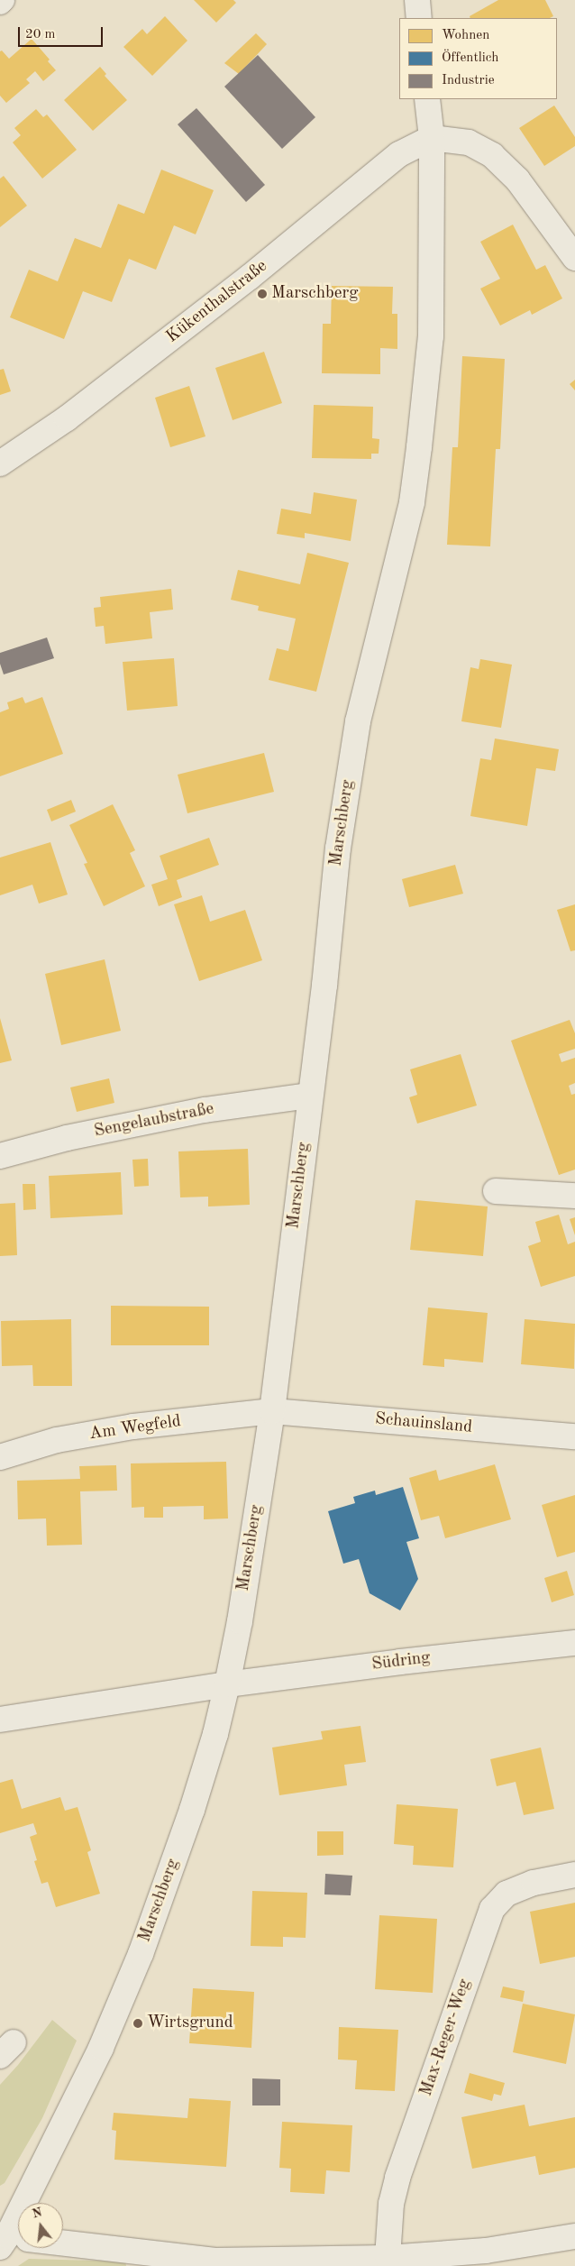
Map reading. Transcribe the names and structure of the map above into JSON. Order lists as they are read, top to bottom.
{
  "streets": {
    "street": [
      "Kükenthalstraße",
      "Marschberg",
      "Sengelaubstraße",
      "Schauinsland",
      "Am Wegfeld",
      "Südring",
      "Max-Reger-Weg"
    ]
  },
  "crossings": [
    ["Kükenthalstraße", "Marschberg"],
    ["Marschberg", "Sengelaubstraße"],
    ["Marschberg", "Schauinsland"],
    ["Marschberg", "Am Wegfeld"],
    ["Marschberg", "Südring"],
    ["Schauinsland", "Am Wegfeld"]
  ],
  "places": ["Marschberg", "Wirtsgrund"],
  "legend": ["Wohnen", "Öffentlich", "Industrie"],
  "scale_bar": "20 m",
  "north": "top"
}
